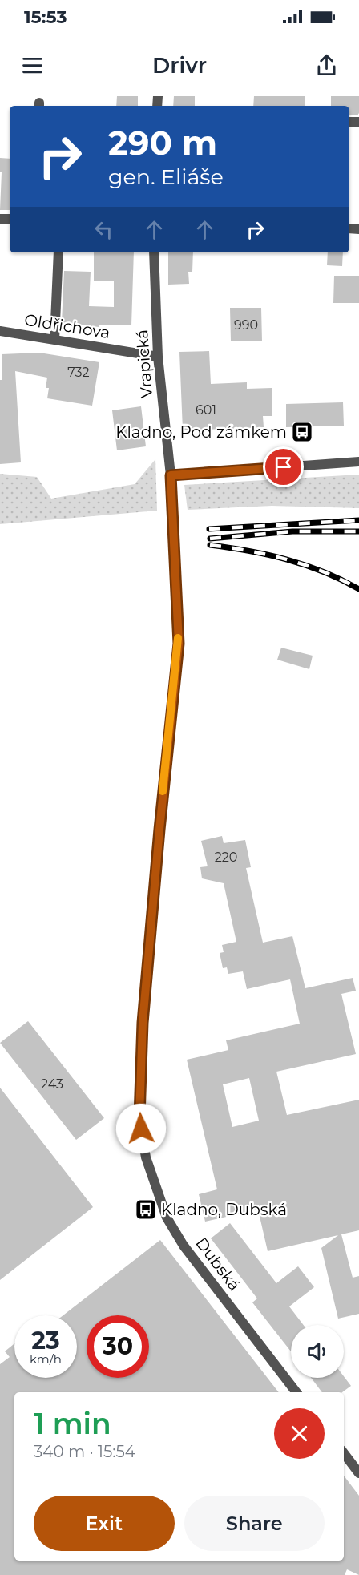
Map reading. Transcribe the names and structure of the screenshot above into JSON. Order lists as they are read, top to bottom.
{
  "streets": {
    "street": ["Oldřichova", "Vrapická", "Dubská"]
  },
  "crossings": [
    ["Oldřichova", "Vrapická"],
    ["Vrapická", "Dubská"]
  ],
  "places": {
    "bus stop": ["Kladno, Pod zámkem", "Kladno, Dubská"]
  },
  "house_numbers": [
    "990",
    "732",
    "601",
    "220",
    "243"
  ],
  "page": {
    "status": "15:53",
    "header": "Drivr",
    "turn": ["290 m", "gen. Eliáše"],
    "speed": "23 km/h",
    "limit": "30",
    "heading": ["1 min", "340 m · 15:54"],
    "buttons": ["Exit", "Share"]
  }
}
